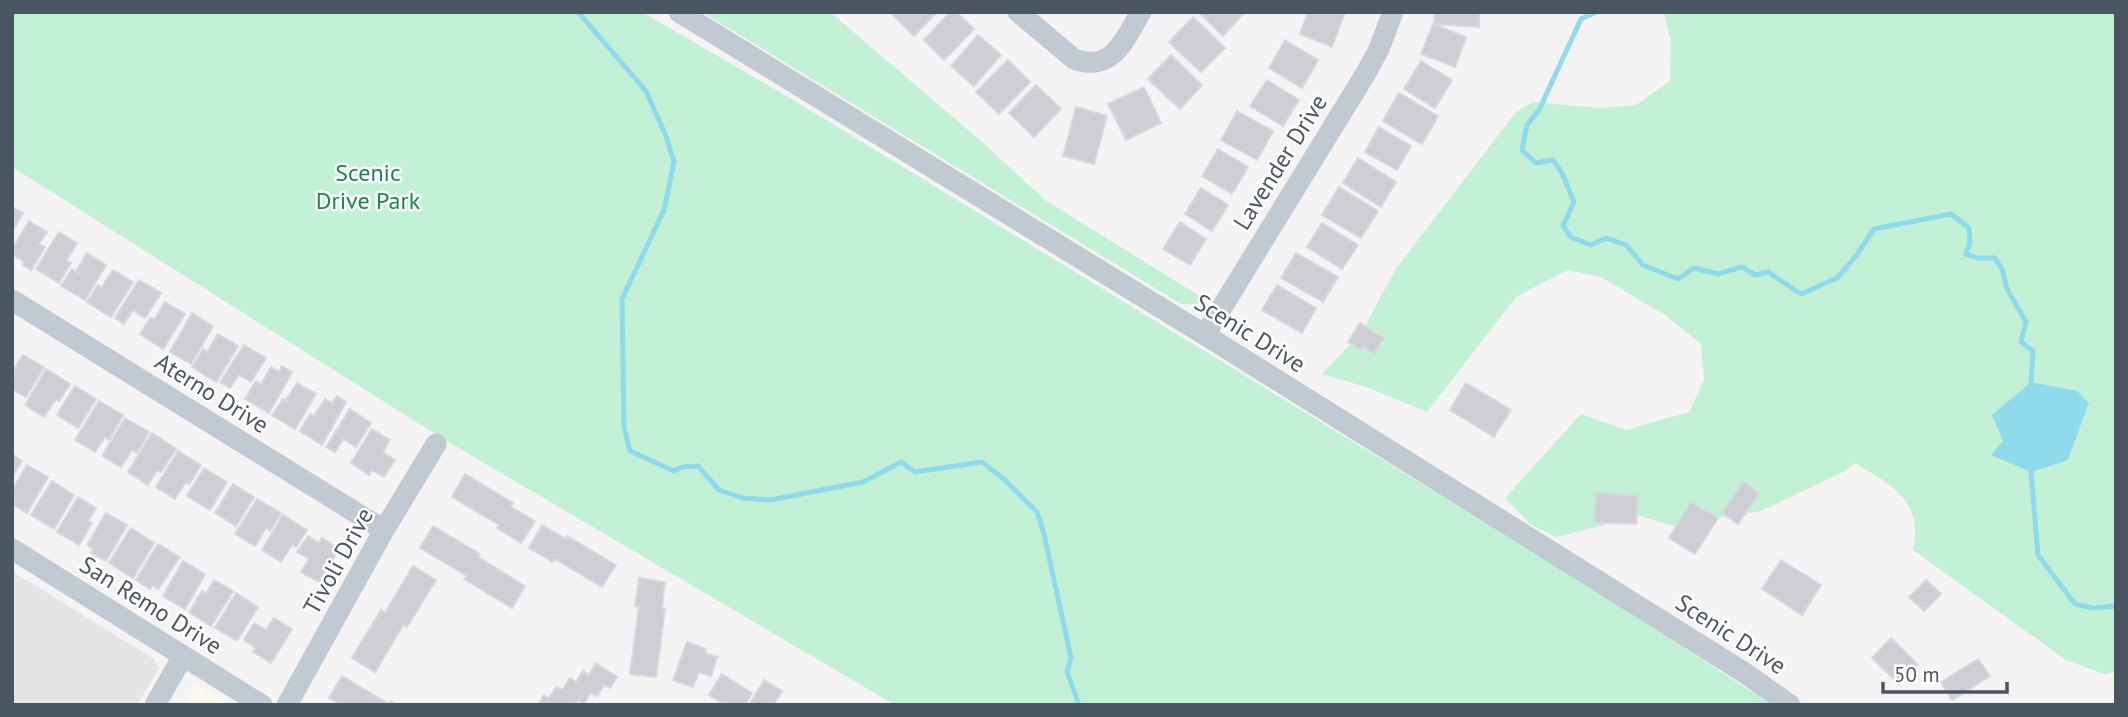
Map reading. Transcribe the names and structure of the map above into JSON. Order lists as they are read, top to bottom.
{
  "streets": {
    "street": [
      "Lavender Drive",
      "Scenic Drive",
      "Aterno Drive",
      "Tivoli Drive",
      "San Remo Drive"
    ]
  },
  "crossings": [
    ["Lavender Drive", "Scenic Drive"],
    ["Aterno Drive", "Tivoli Drive"]
  ],
  "parks": ["Scenic Drive Park"],
  "scale_bar": "50 m"
}
